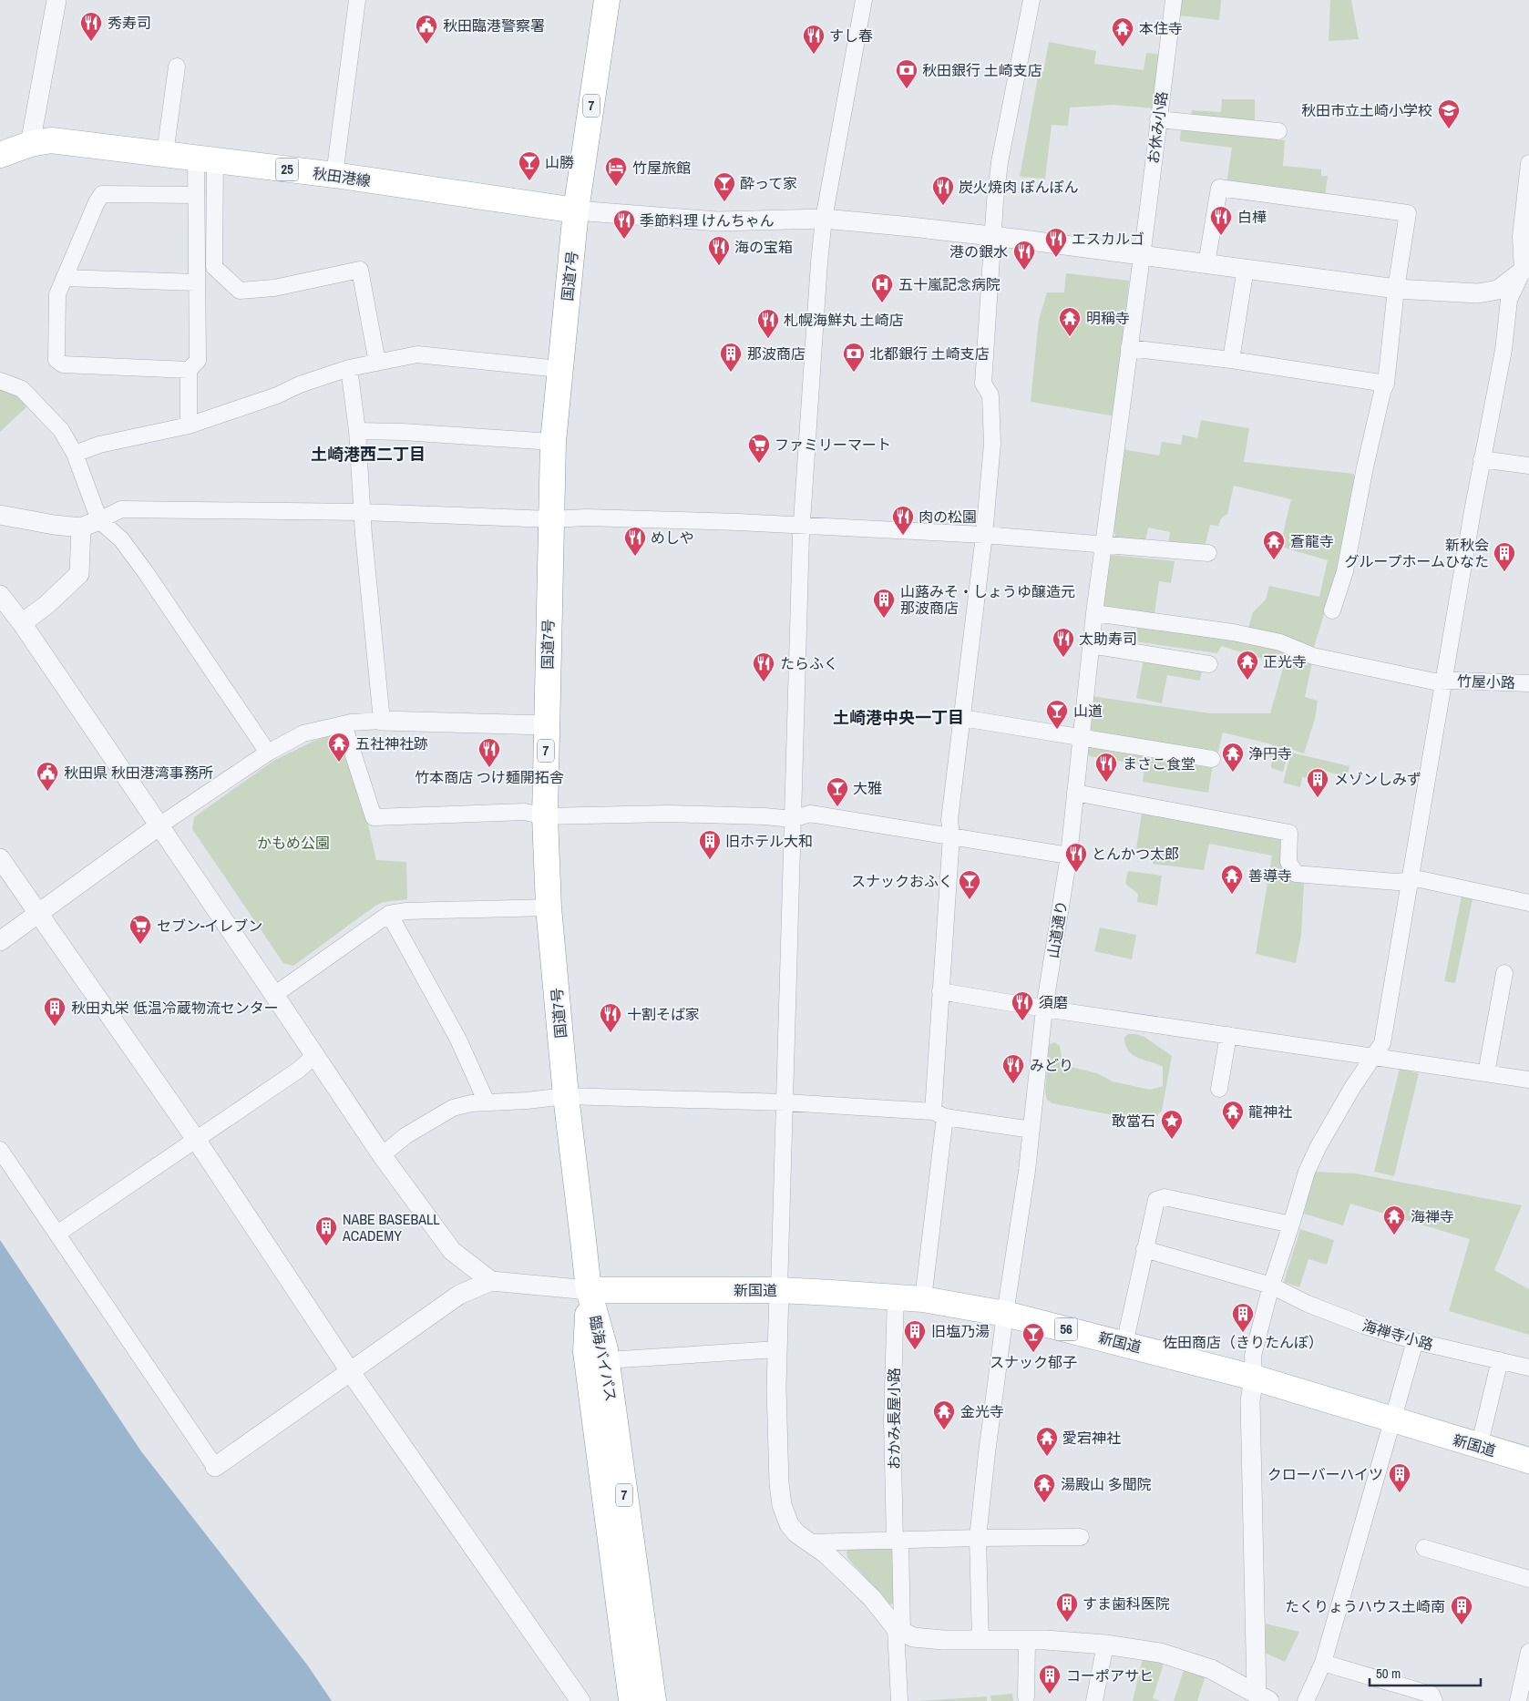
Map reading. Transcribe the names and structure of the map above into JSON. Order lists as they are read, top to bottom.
{
  "streets": {
    "main road": [
      "7",
      "25",
      "秋田港線",
      "国道7号",
      "新国道",
      "56",
      "臨海バイパス"
    ],
    "street": [
      "お休み小路",
      "竹屋小路",
      "山道通り",
      "海禅寺小路",
      "おかみ長屋小路"
    ]
  },
  "crossings": [
    ["お休み小路", "山道通り"],
    ["秋田港線", "国道7号"],
    ["国道7号", "新国道"],
    ["国道7号", "臨海バイパス"],
    ["竹屋小路", "山道通り"],
    ["山道通り", "新国道"],
    ["新国道", "臨海バイパス"],
    ["新国道", "おかみ長屋小路"]
  ],
  "districts": ["土崎港西二丁目", "土崎港中央一丁目"],
  "parks": ["かもめ公園"],
  "places": {
    "restaurant": [
      "秀寿司",
      "すし春",
      "炭火焼肉 ぽんぽん",
      "白樺",
      "季節料理 けんちゃん",
      "エスカルゴ",
      "海の宝箱",
      "港の銀水",
      "札幌海鮮丸 土崎店",
      "肉の松園",
      "めしや",
      "太助寿司",
      "たらふく",
      "竹本商店 つけ麺開拓舎",
      "まさこ食堂",
      "とんかつ太郎",
      "須磨",
      "十割そば家",
      "みどり"
    ],
    "public building": ["秋田臨港警察署", "秋田県 秋田港湾事務所"],
    "temple": [
      "本住寺",
      "明稱寺",
      "蒼龍寺",
      "正光寺",
      "五社神社跡",
      "浄円寺",
      "善導寺",
      "龍神社",
      "海禅寺",
      "金光寺",
      "愛宕神社",
      "湯殿山 多聞院"
    ],
    "bank": ["秋田銀行 土崎支店", "北都銀行 土崎支店"],
    "school or university": ["秋田市立土崎小学校"],
    "bar": [
      "山勝",
      "酔って家",
      "山道",
      "大雅",
      "スナックおふく",
      "スナック郁子"
    ],
    "hotel": ["竹屋旅館"],
    "hospital": ["五十嵐記念病院"],
    "building": [
      "那波商店",
      "新秋会 グループホームひなた",
      "山蕗みそ・しょうゆ醸造元 那波商店",
      "メゾンしみず",
      "旧ホテル大和",
      "秋田丸栄 低温冷蔵物流センター",
      "NABE BASEBALL ACADEMY",
      "佐田商店（きりたんぽ）",
      "旧塩乃湯",
      "クローバーハイツ",
      "すま歯科医院",
      "たくりょうハウス土崎南",
      "コーポアサヒ"
    ],
    "supermarket": ["ファミリーマート", "セブン-イレブン"],
    "place": ["敢當石"]
  },
  "scale_bar": "50 m"
}
